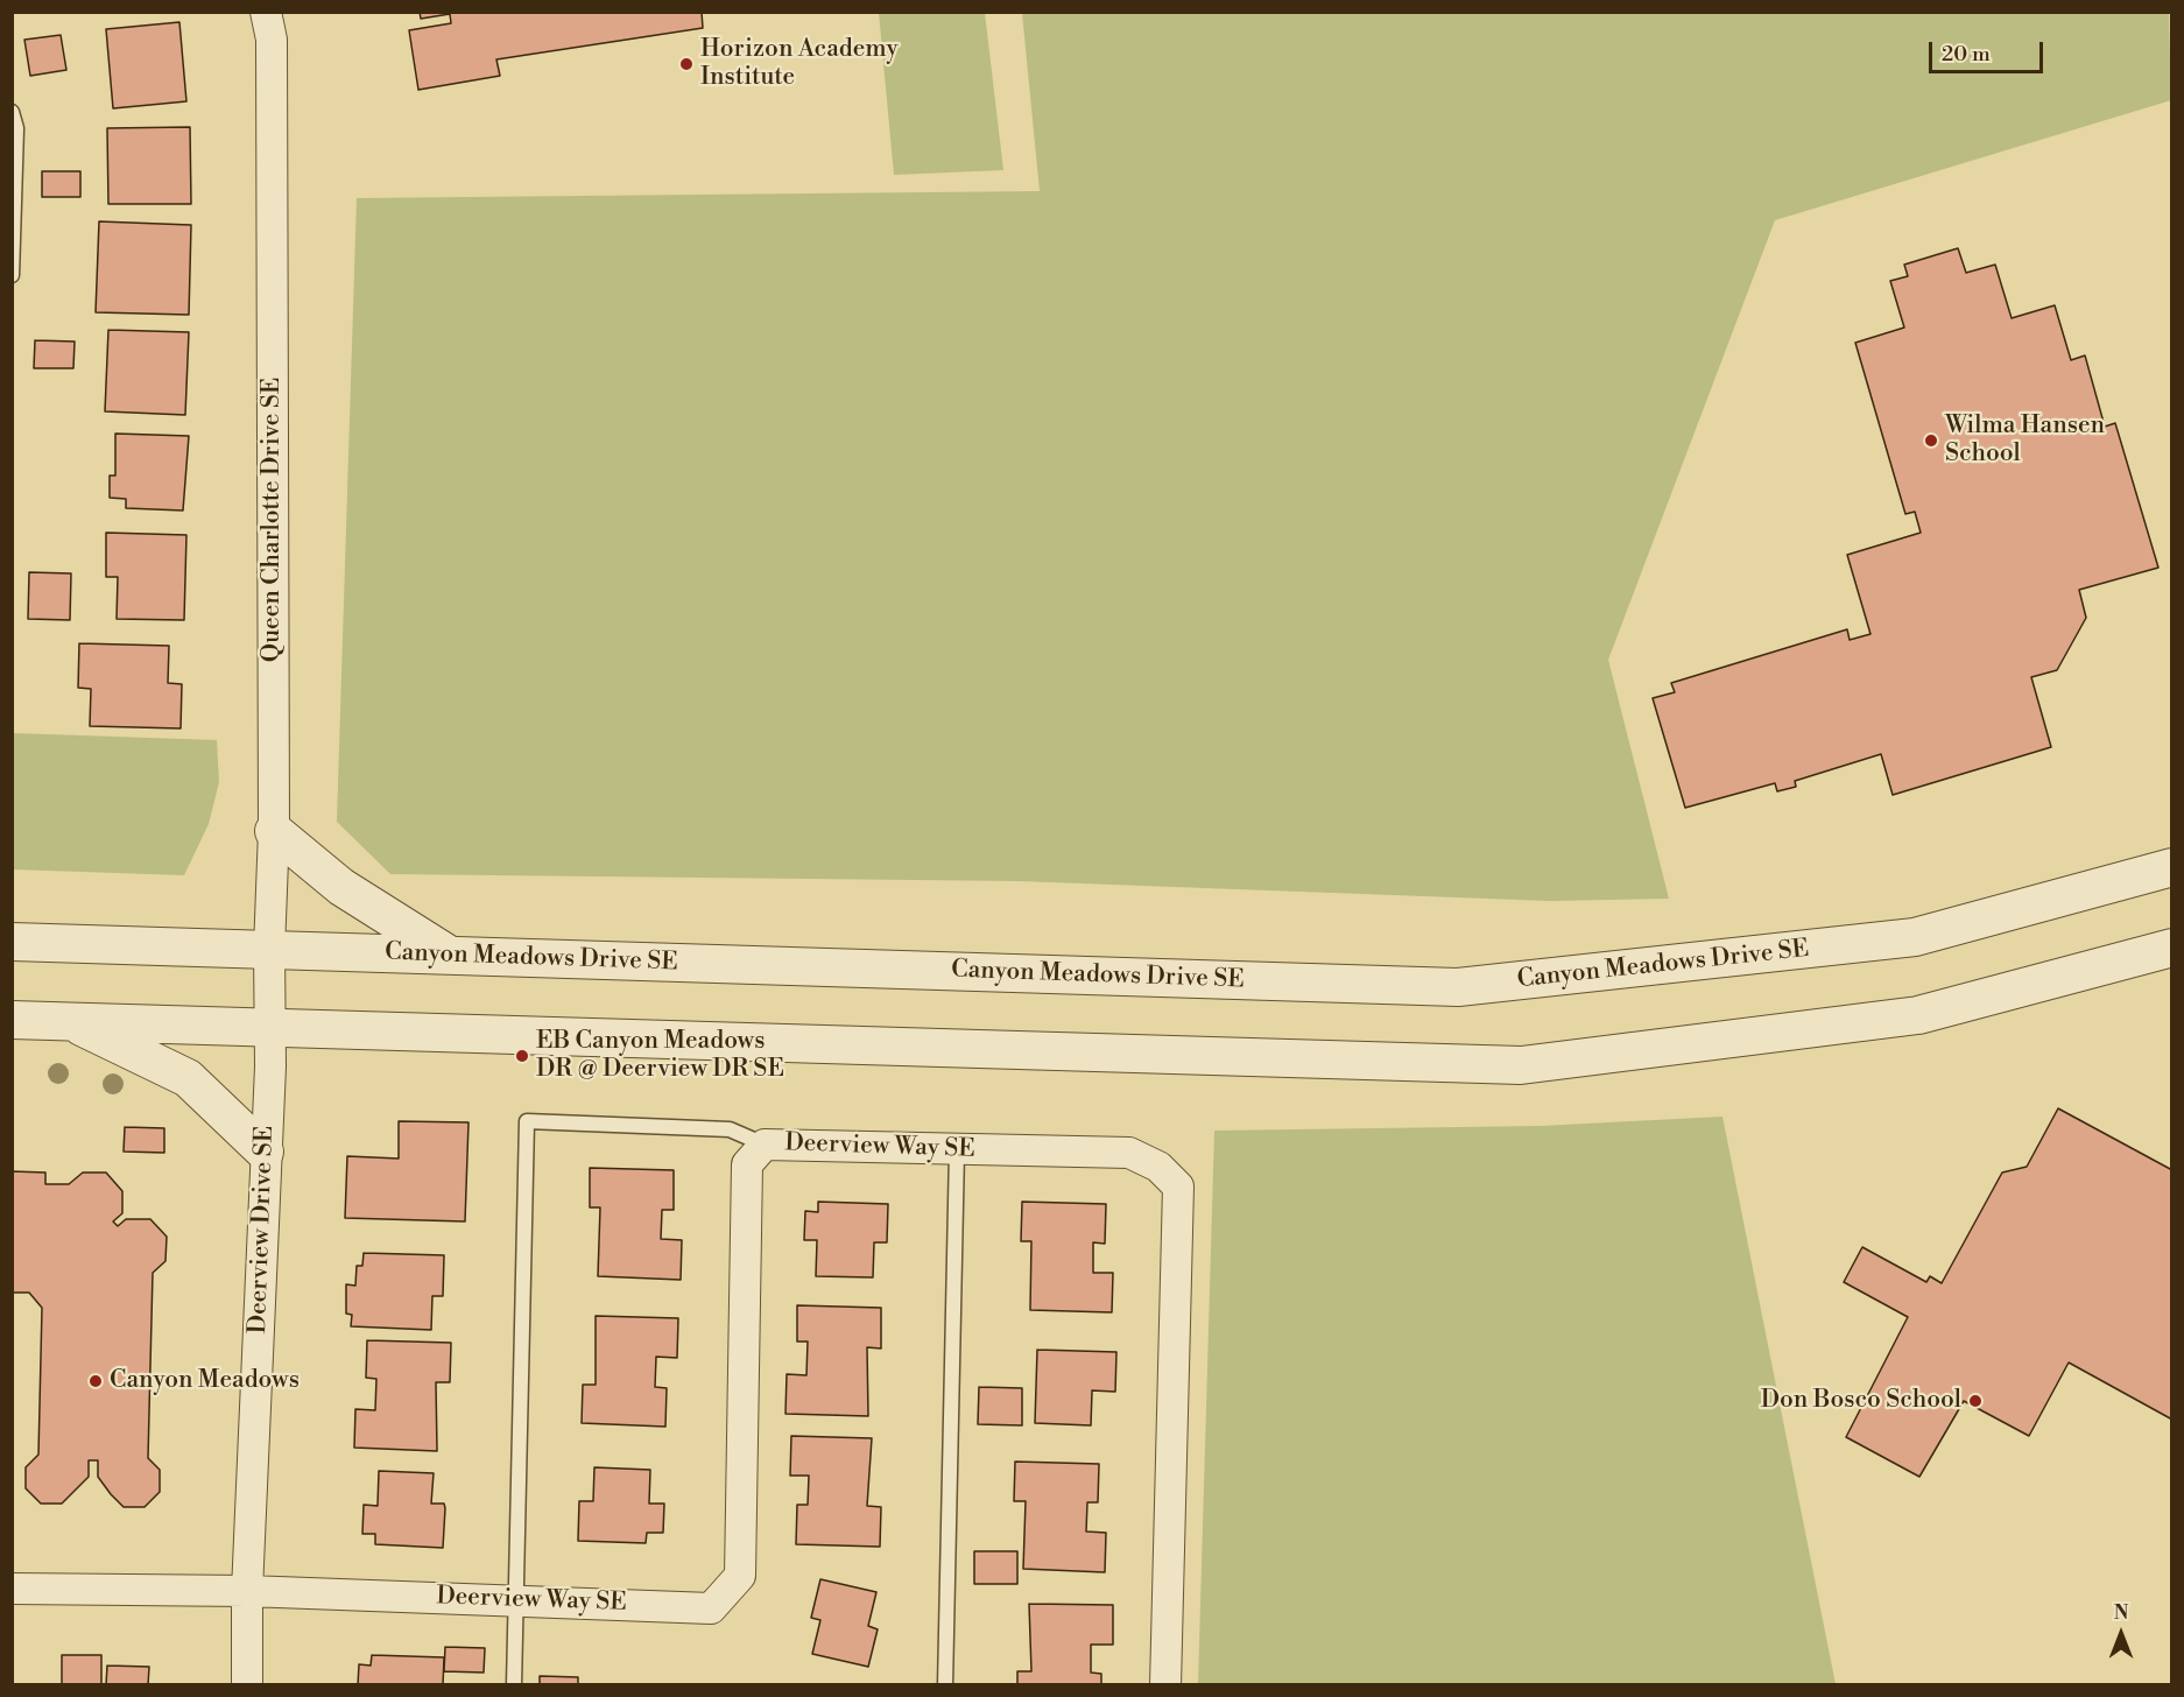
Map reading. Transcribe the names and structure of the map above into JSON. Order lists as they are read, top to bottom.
{
  "streets": {
    "street": [
      "Queen Charlotte Drive SE",
      "Canyon Meadows Drive SE",
      "Deerview Way SE",
      "Deerview Drive SE"
    ]
  },
  "crossings": [
    ["Queen Charlotte Drive SE", "Canyon Meadows Drive SE"],
    ["Queen Charlotte Drive SE", "Deerview Drive SE"],
    ["Deerview Way SE", "Deerview Drive SE"]
  ],
  "places": [
    "Horizon Academy Institute",
    "Wilma Hansen School",
    "EB Canyon Meadows DR @ Deerview DR SE",
    "Canyon Meadows",
    "Don Bosco School"
  ],
  "scale_bar": "20 m",
  "north": "top"
}
